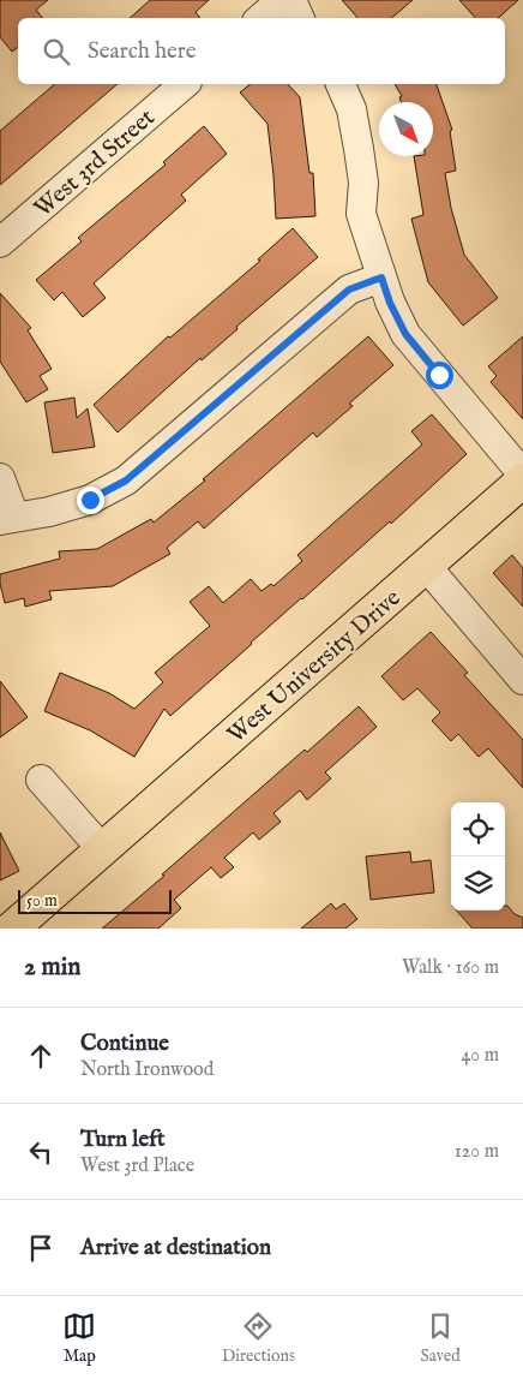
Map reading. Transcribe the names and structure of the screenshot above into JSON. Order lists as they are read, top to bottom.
{
  "streets": {
    "main road": ["West University Drive"],
    "street": ["West 3rd Street"]
  },
  "scale_bar": "50 m",
  "north": "bottom right",
  "page": {
    "search": "Search here",
    "scale": "50 m",
    "heading": ["2 min", "Walk · 160 m"],
    "list": [
      ["Continue", "North Ironwood", "40 m"],
      ["Turn left", "West 3rd Place", "120 m"],
      "Arrive at destination"
    ],
    "nav": ["Map", "Directions", "Saved"]
  }
}
